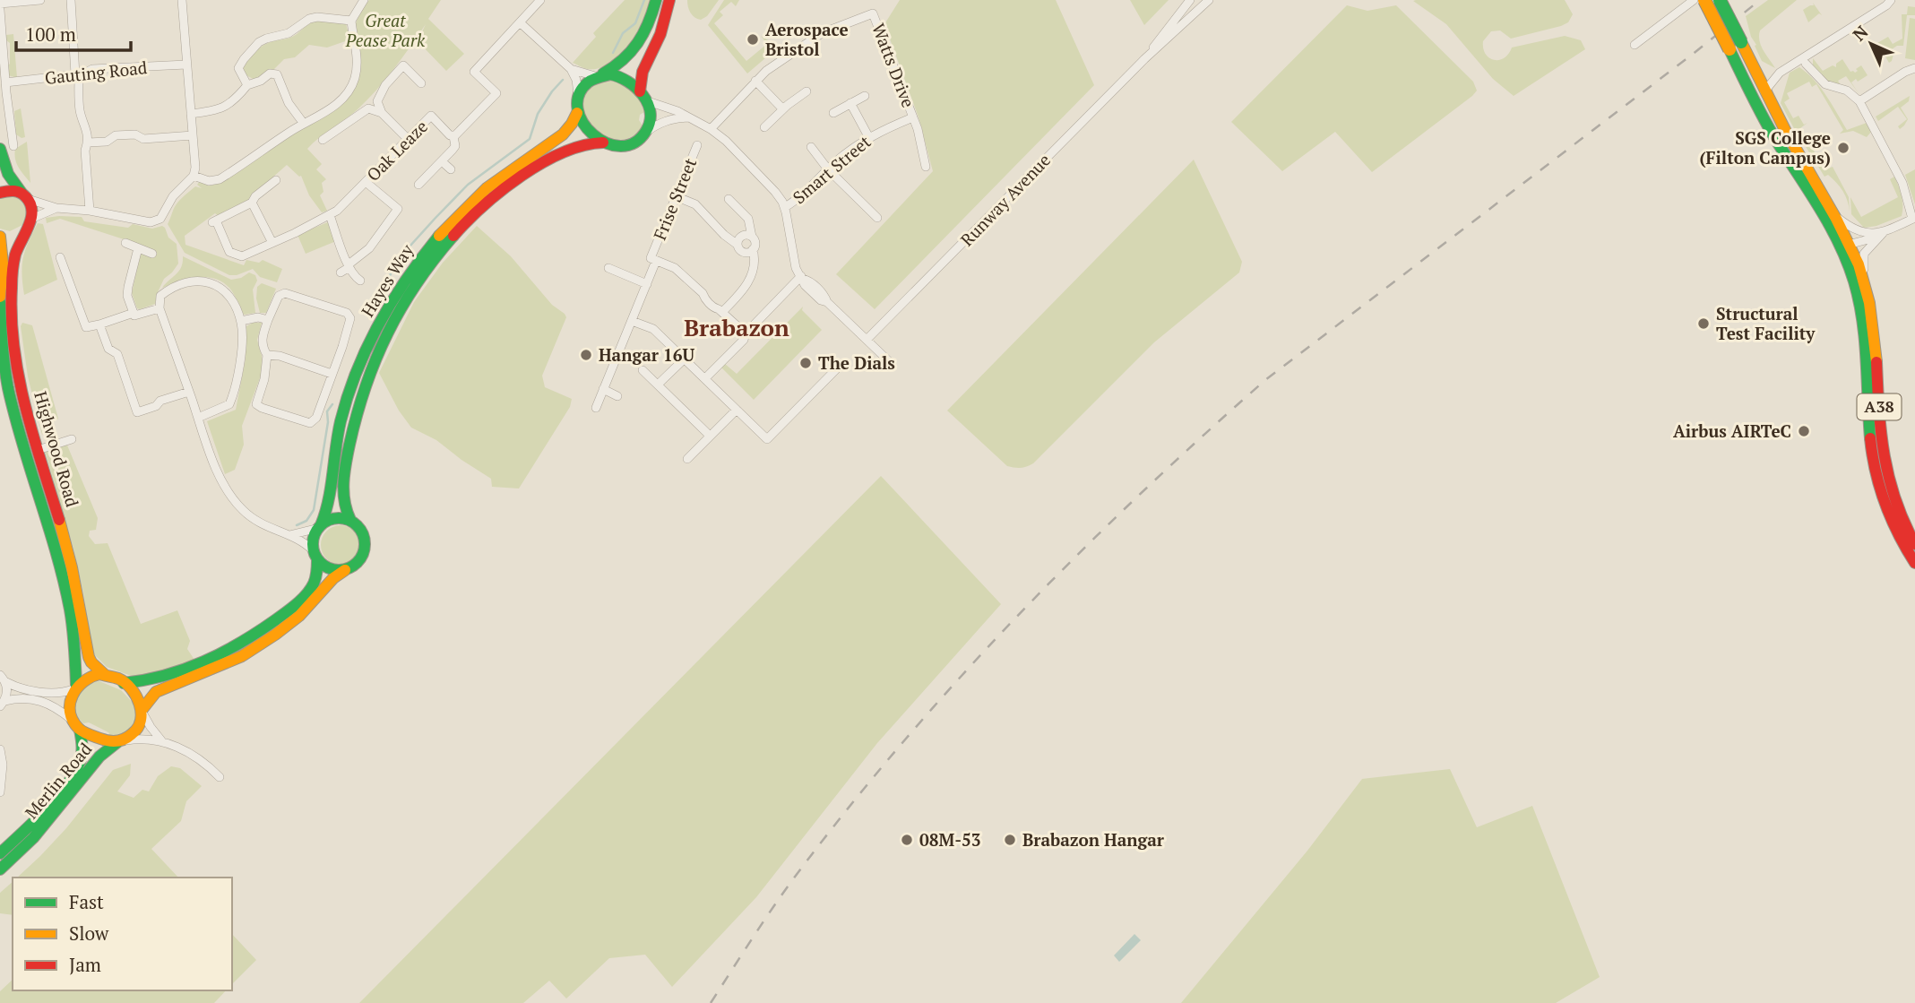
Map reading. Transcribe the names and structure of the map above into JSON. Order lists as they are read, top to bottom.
{
  "streets": {
    "street": [
      "Watts Drive",
      "Gauting Road",
      "Oak Leaze",
      "Smart Street",
      "Frise Street",
      "Runway Avenue",
      "Hayes Way",
      "A38",
      "Highwood Road",
      "Merlin Road"
    ]
  },
  "crossings": [
    ["Watts Drive", "Smart Street"],
    ["Highwood Road", "Merlin Road"]
  ],
  "districts": ["Brabazon"],
  "parks": ["Great Pease Park"],
  "places": [
    "Aerospace Bristol",
    "SGS College (Filton Campus)",
    "Structural Test Facility",
    "Hangar 16U",
    "The Dials",
    "Airbus AIRTeC",
    "08M-53",
    "Brabazon Hangar"
  ],
  "legend": ["Fast", "Slow", "Jam"],
  "scale_bar": "100 m",
  "north": "top left"
}
